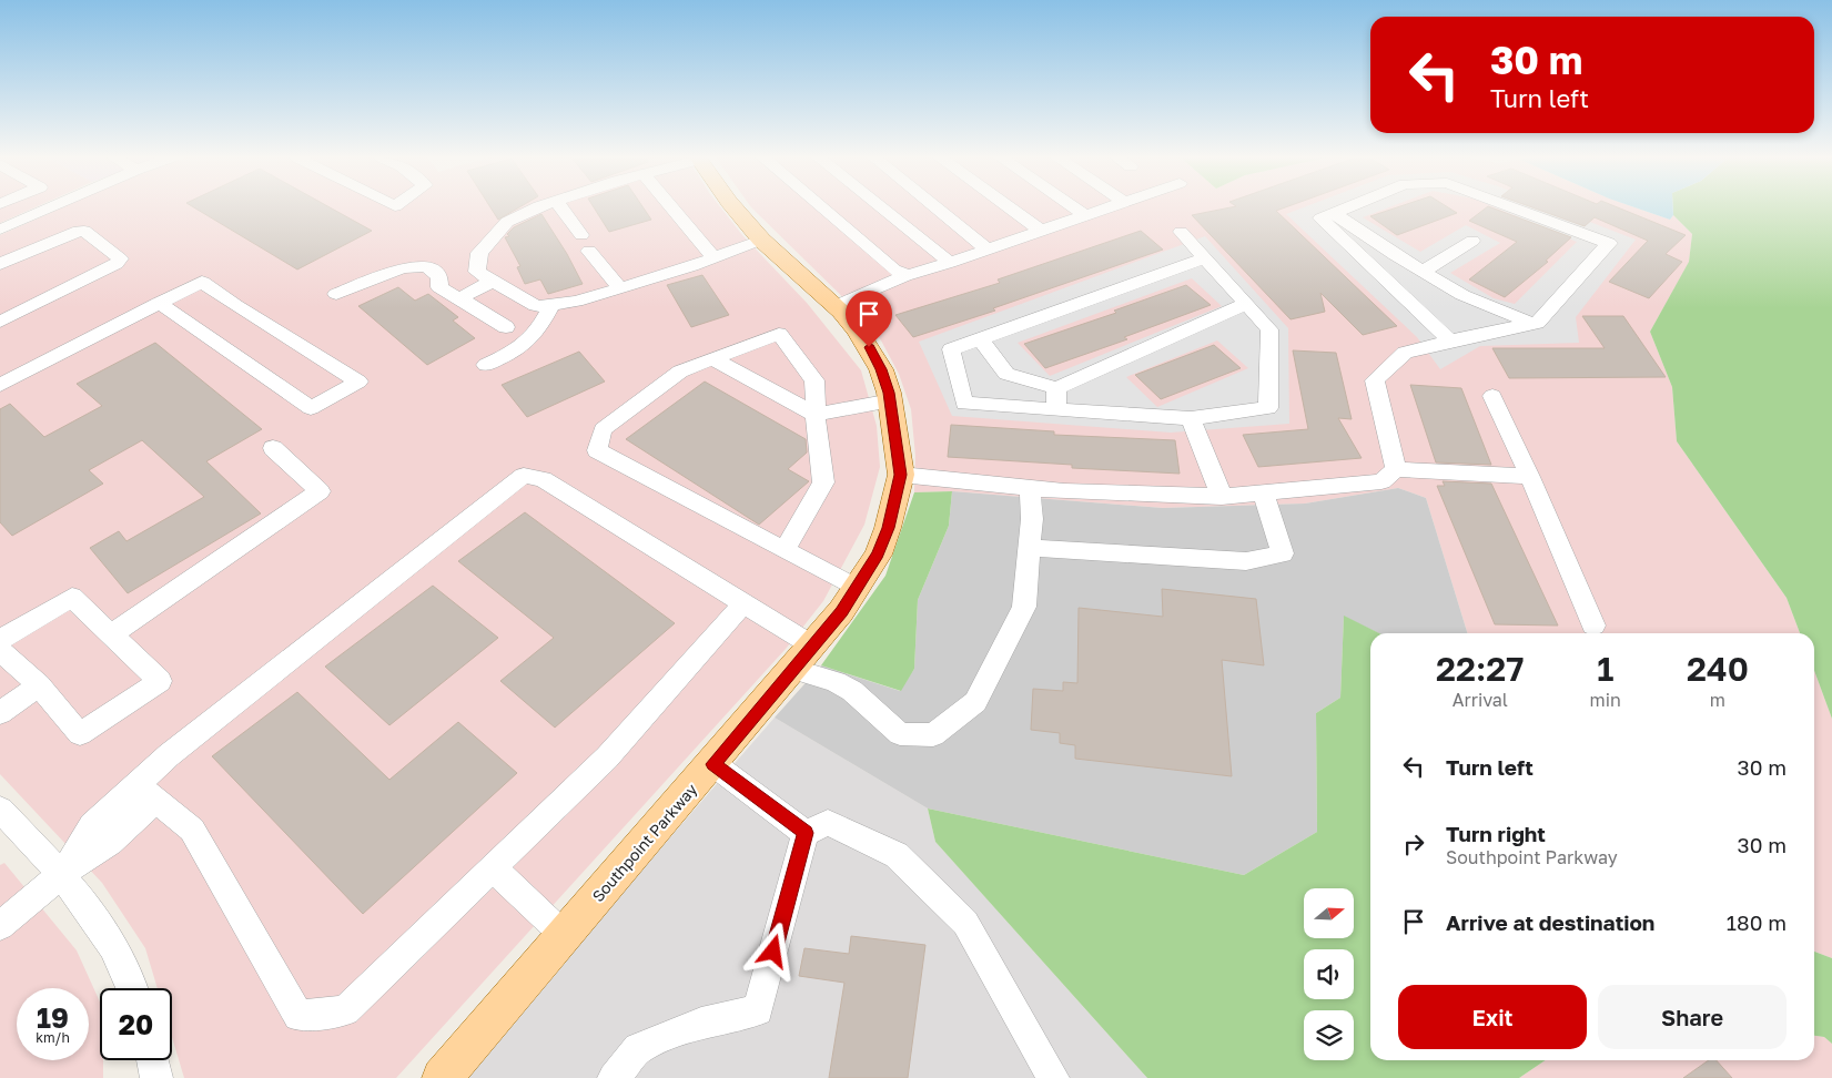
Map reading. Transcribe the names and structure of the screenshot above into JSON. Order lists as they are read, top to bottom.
{
  "streets": {
    "main road": ["Southpoint Parkway"]
  },
  "north": "right",
  "page": {
    "turn": ["30 m", "Turn left"],
    "eta": [
      "22:27",
      "Arrival",
      "1",
      "min",
      "240",
      "m"
    ],
    "list": [
      {
        "name": "Turn left",
        "value": "30 m"
      },
      {
        "name": "Turn right",
        "note": "Southpoint Parkway",
        "value": "30 m"
      },
      {
        "name": "Arrive at destination",
        "value": "180 m"
      }
    ],
    "buttons": ["Exit", "Share"],
    "speed": "19 km/h",
    "limit": "20"
  }
}
